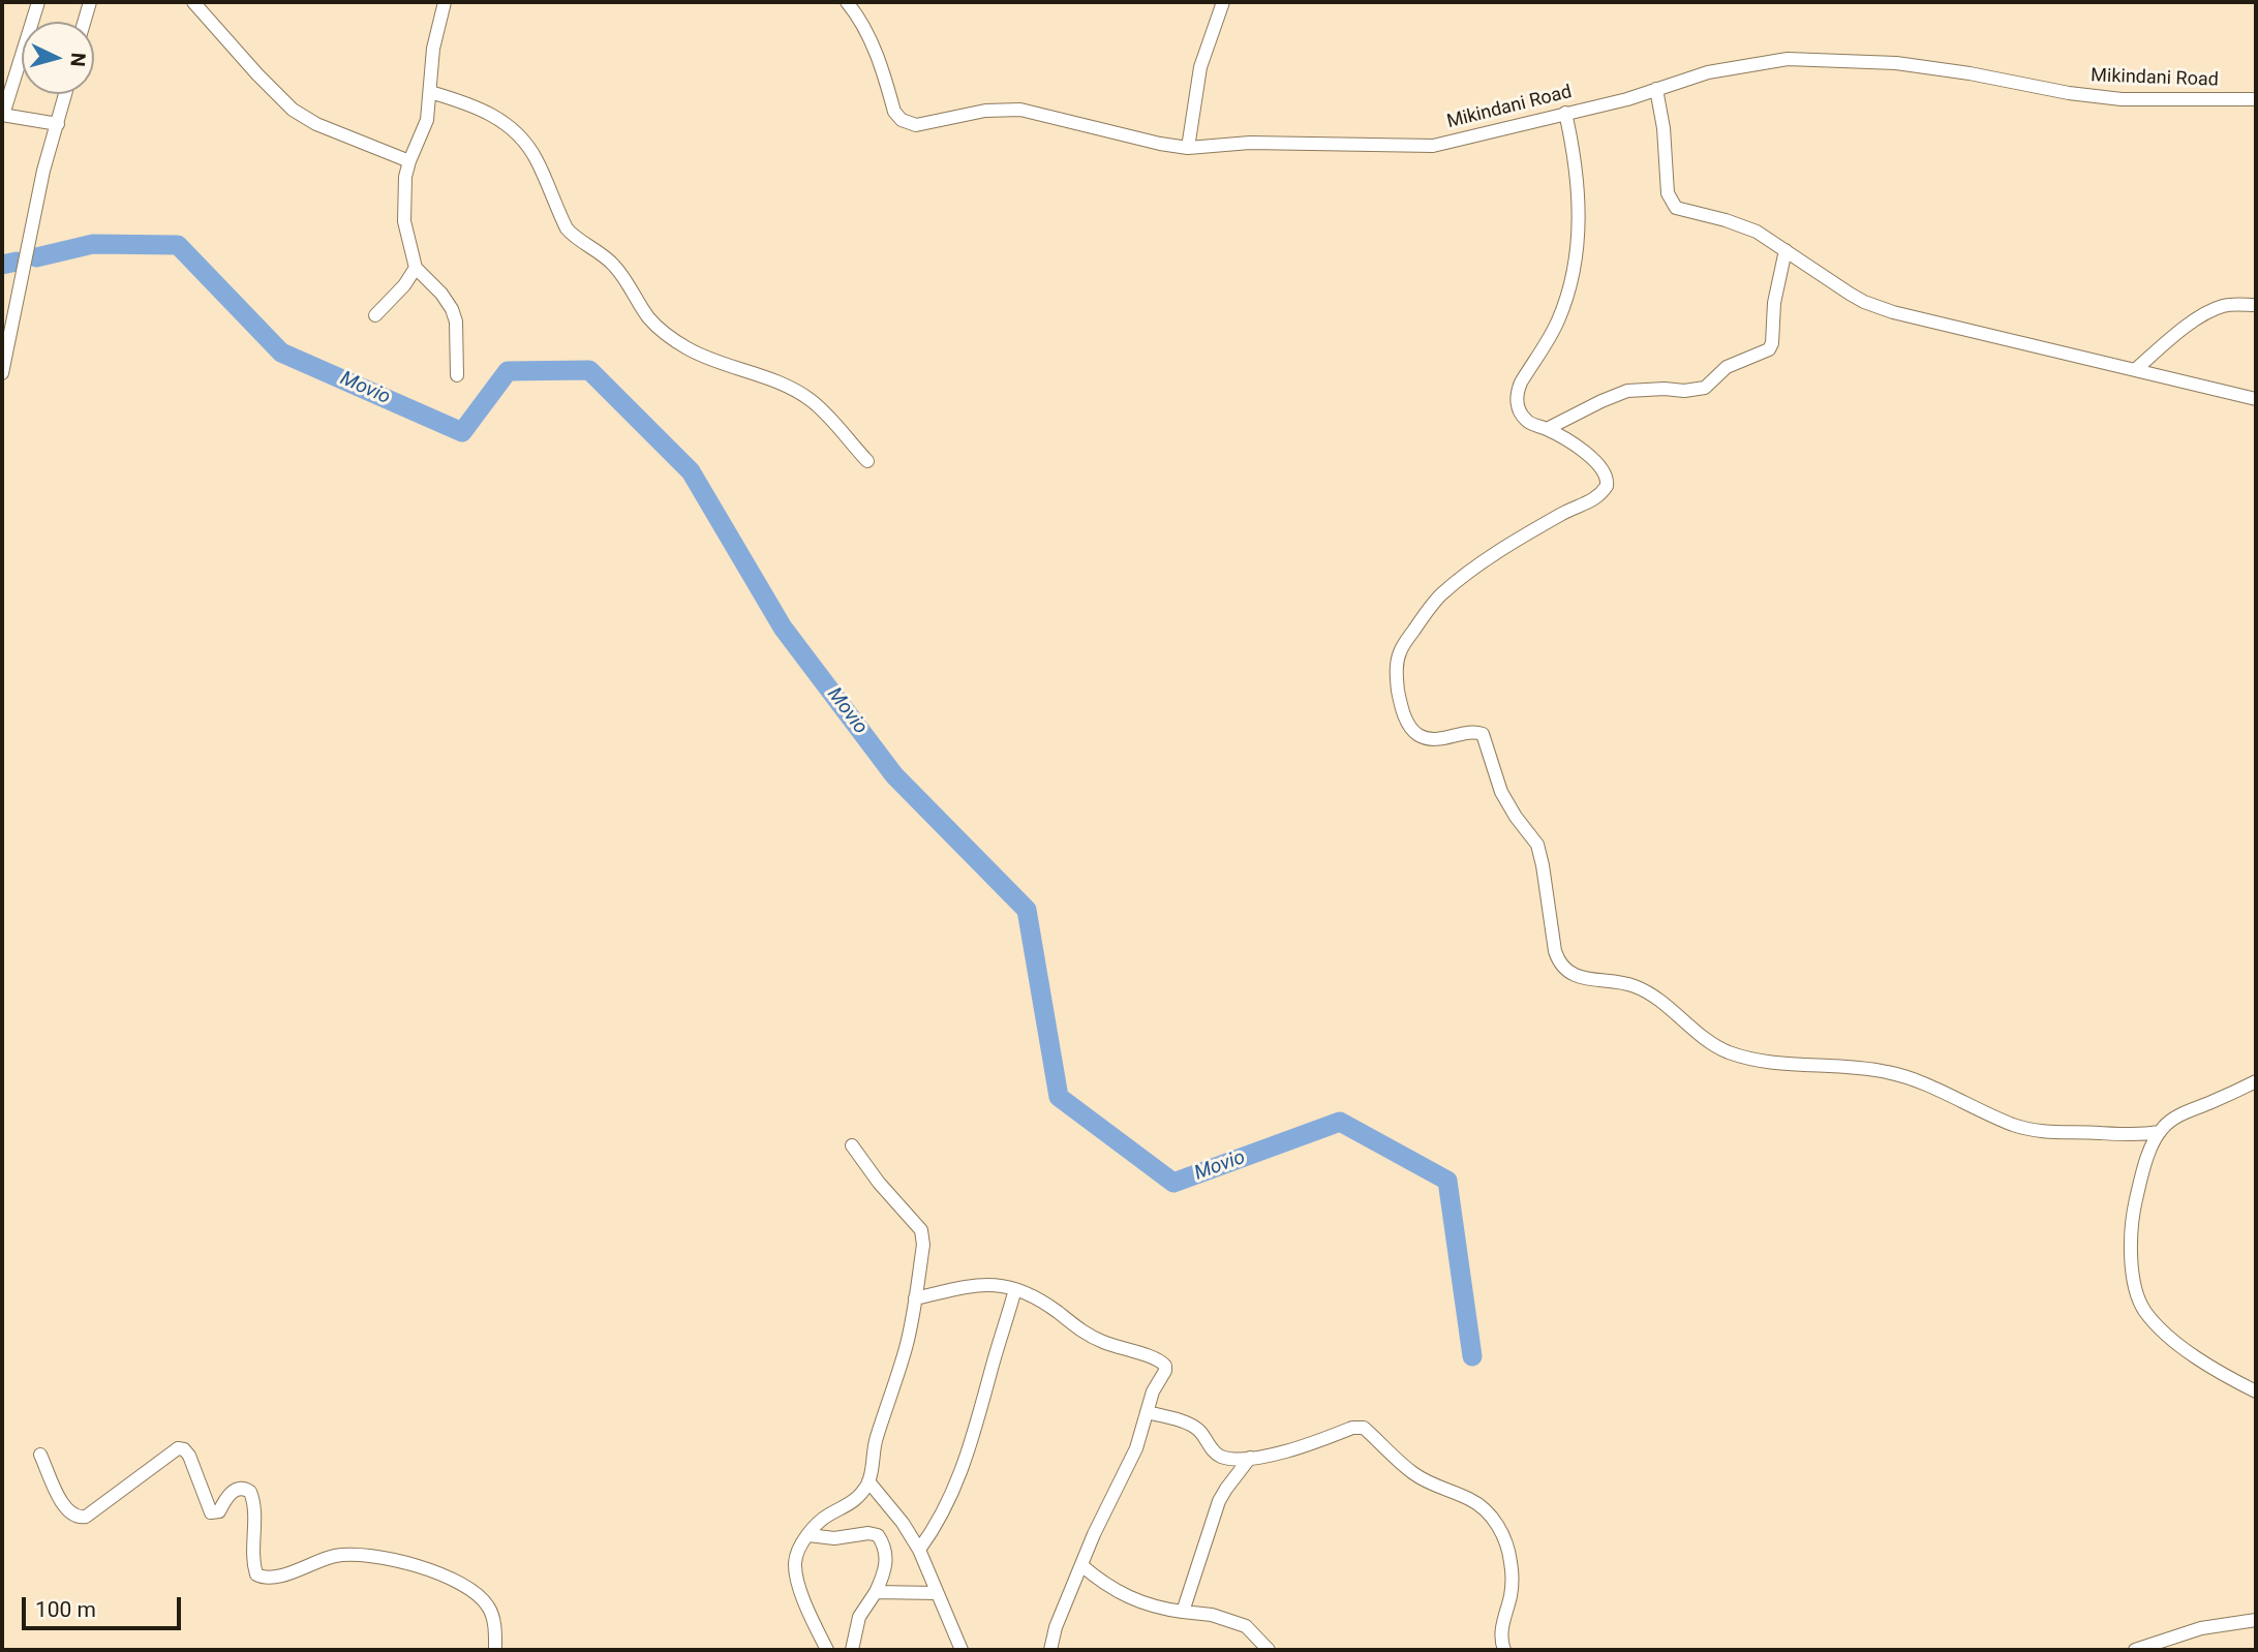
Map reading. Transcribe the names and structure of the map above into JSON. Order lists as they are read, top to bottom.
{
  "streets": {
    "street": ["Mikindani Road"]
  },
  "water": ["Movio"],
  "scale_bar": "100 m",
  "north": "right"
}
